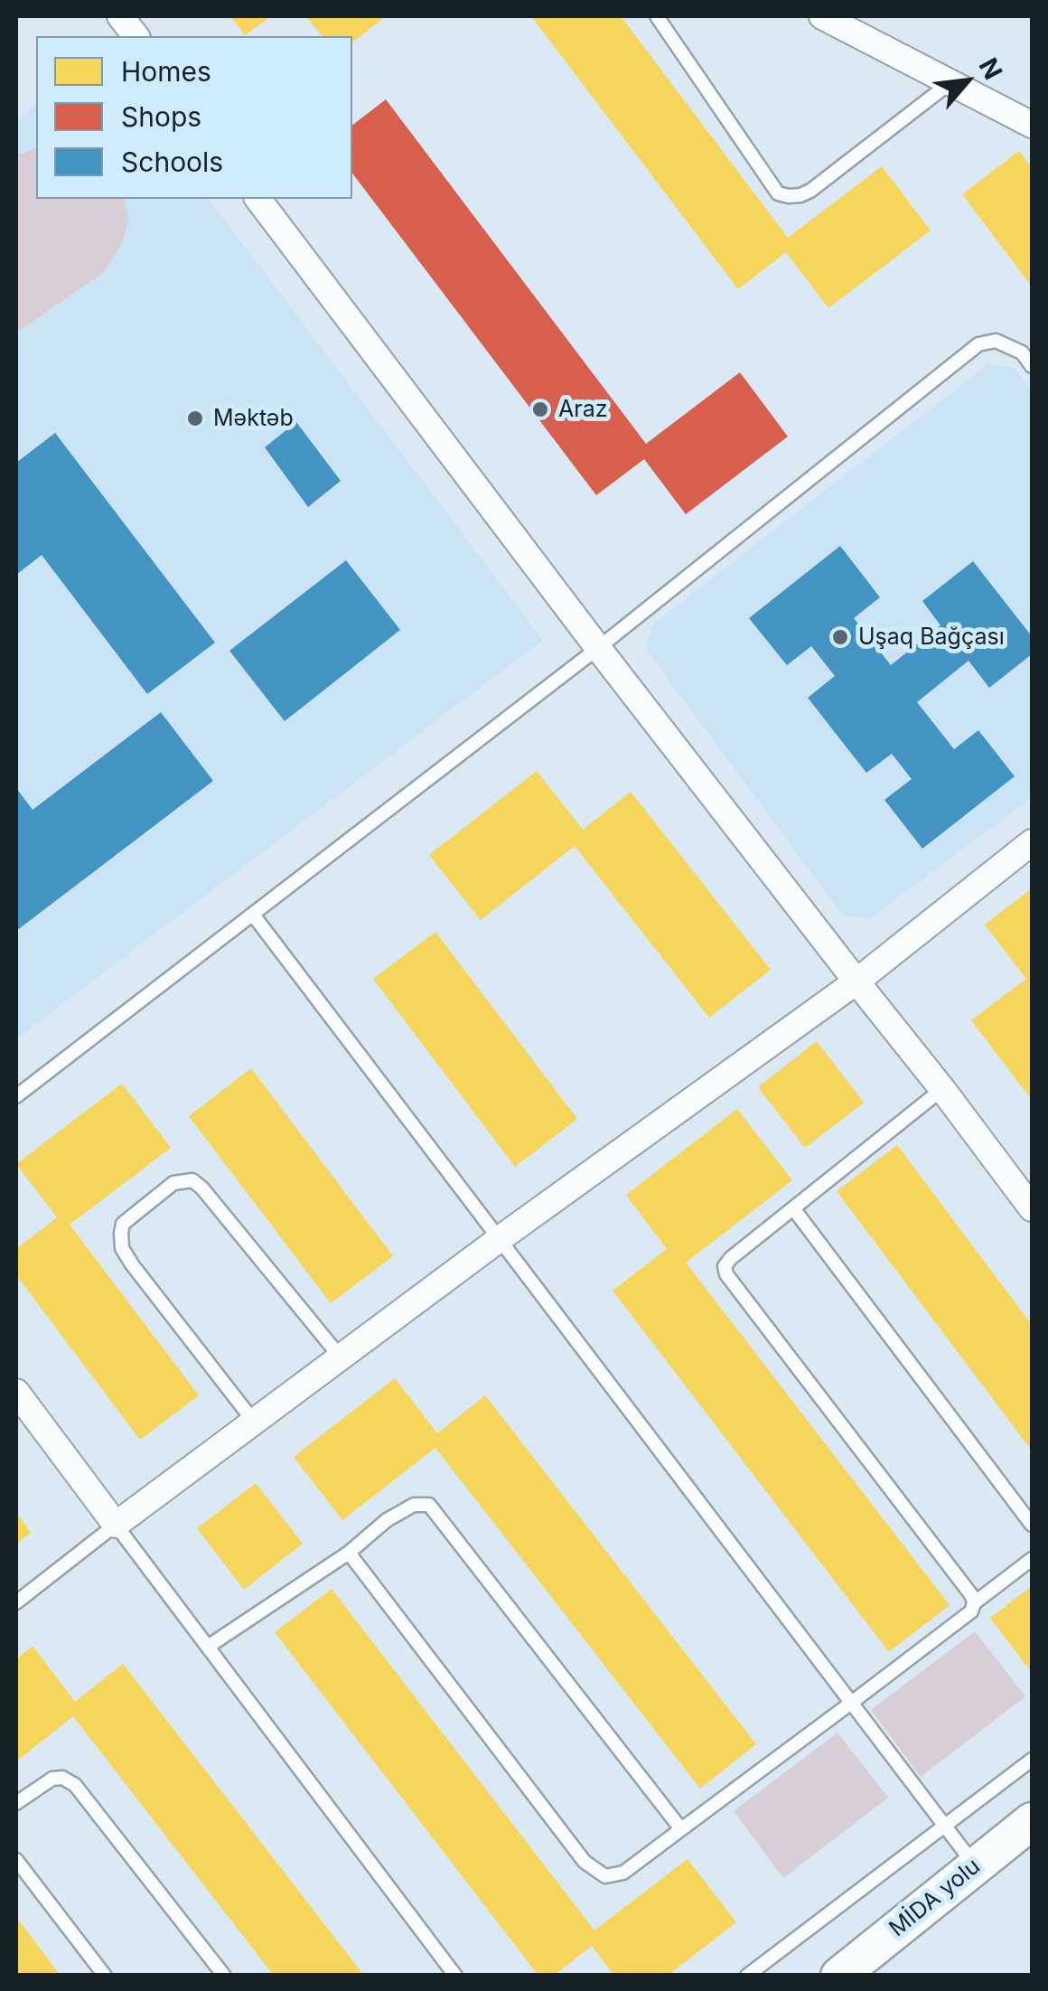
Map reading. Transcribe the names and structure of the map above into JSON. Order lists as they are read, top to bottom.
{
  "streets": {
    "street": ["MİDA yolu"]
  },
  "places": ["Araz", "Məktəb", "Uşaq Bağçası"],
  "legend": ["Homes", "Shops", "Schools"],
  "north": "top right"
}
